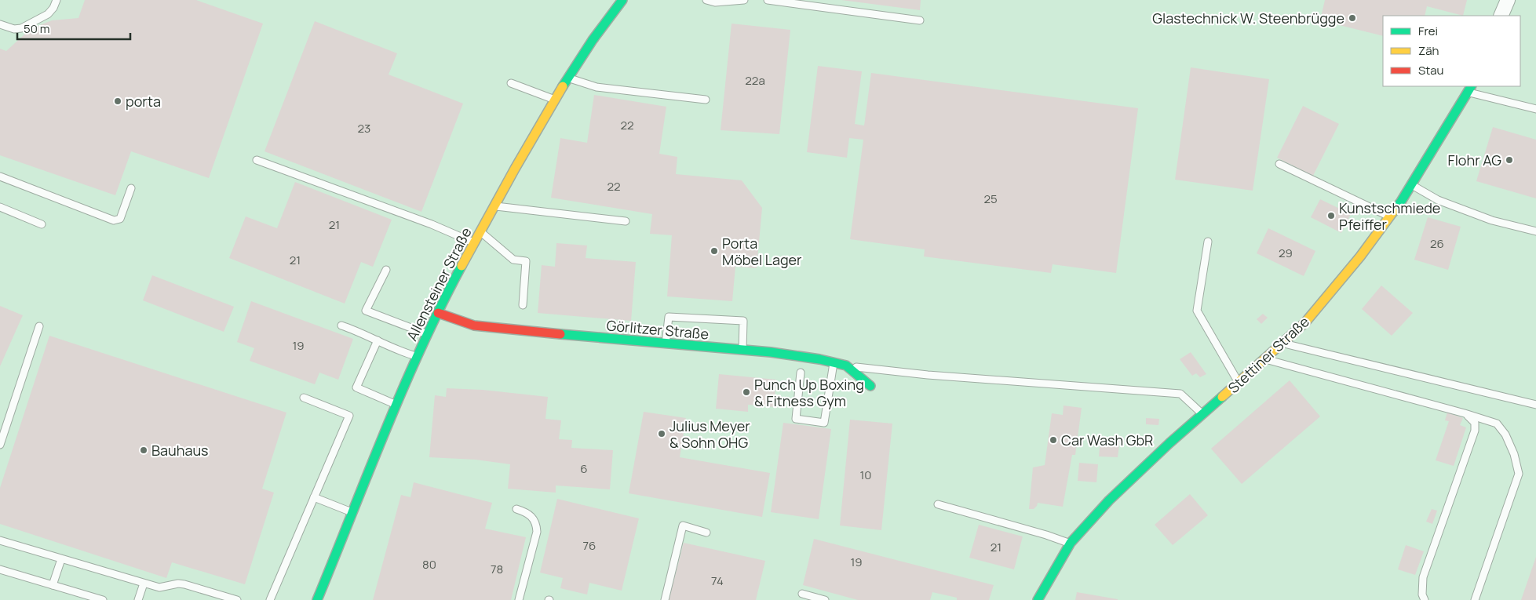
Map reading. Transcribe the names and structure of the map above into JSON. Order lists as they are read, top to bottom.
{
  "streets": {
    "street": ["Allensteiner Straße", "Görlitzer Straße", "Stettiner Straße"]
  },
  "crossings": [
    ["Allensteiner Straße", "Görlitzer Straße"]
  ],
  "places": [
    "Glastechnick W. Steenbrügge",
    "porta",
    "Flohr AG",
    "Kunstschmiede Pfeiffer",
    "Porta Möbel Lager",
    "Punch Up Boxing & Fitness Gym",
    "Julius Meyer & Sohn OHG",
    "Car Wash GbR",
    "Bauhaus"
  ],
  "house_numbers": [
    "22a",
    "22",
    "23",
    "22",
    "25",
    "21",
    "26",
    "29",
    "21",
    "19",
    "6",
    "10",
    "76",
    "21",
    "19",
    "80",
    "78",
    "74"
  ],
  "legend": ["Frei", "Zäh", "Stau"],
  "scale_bar": "50 m"
}
